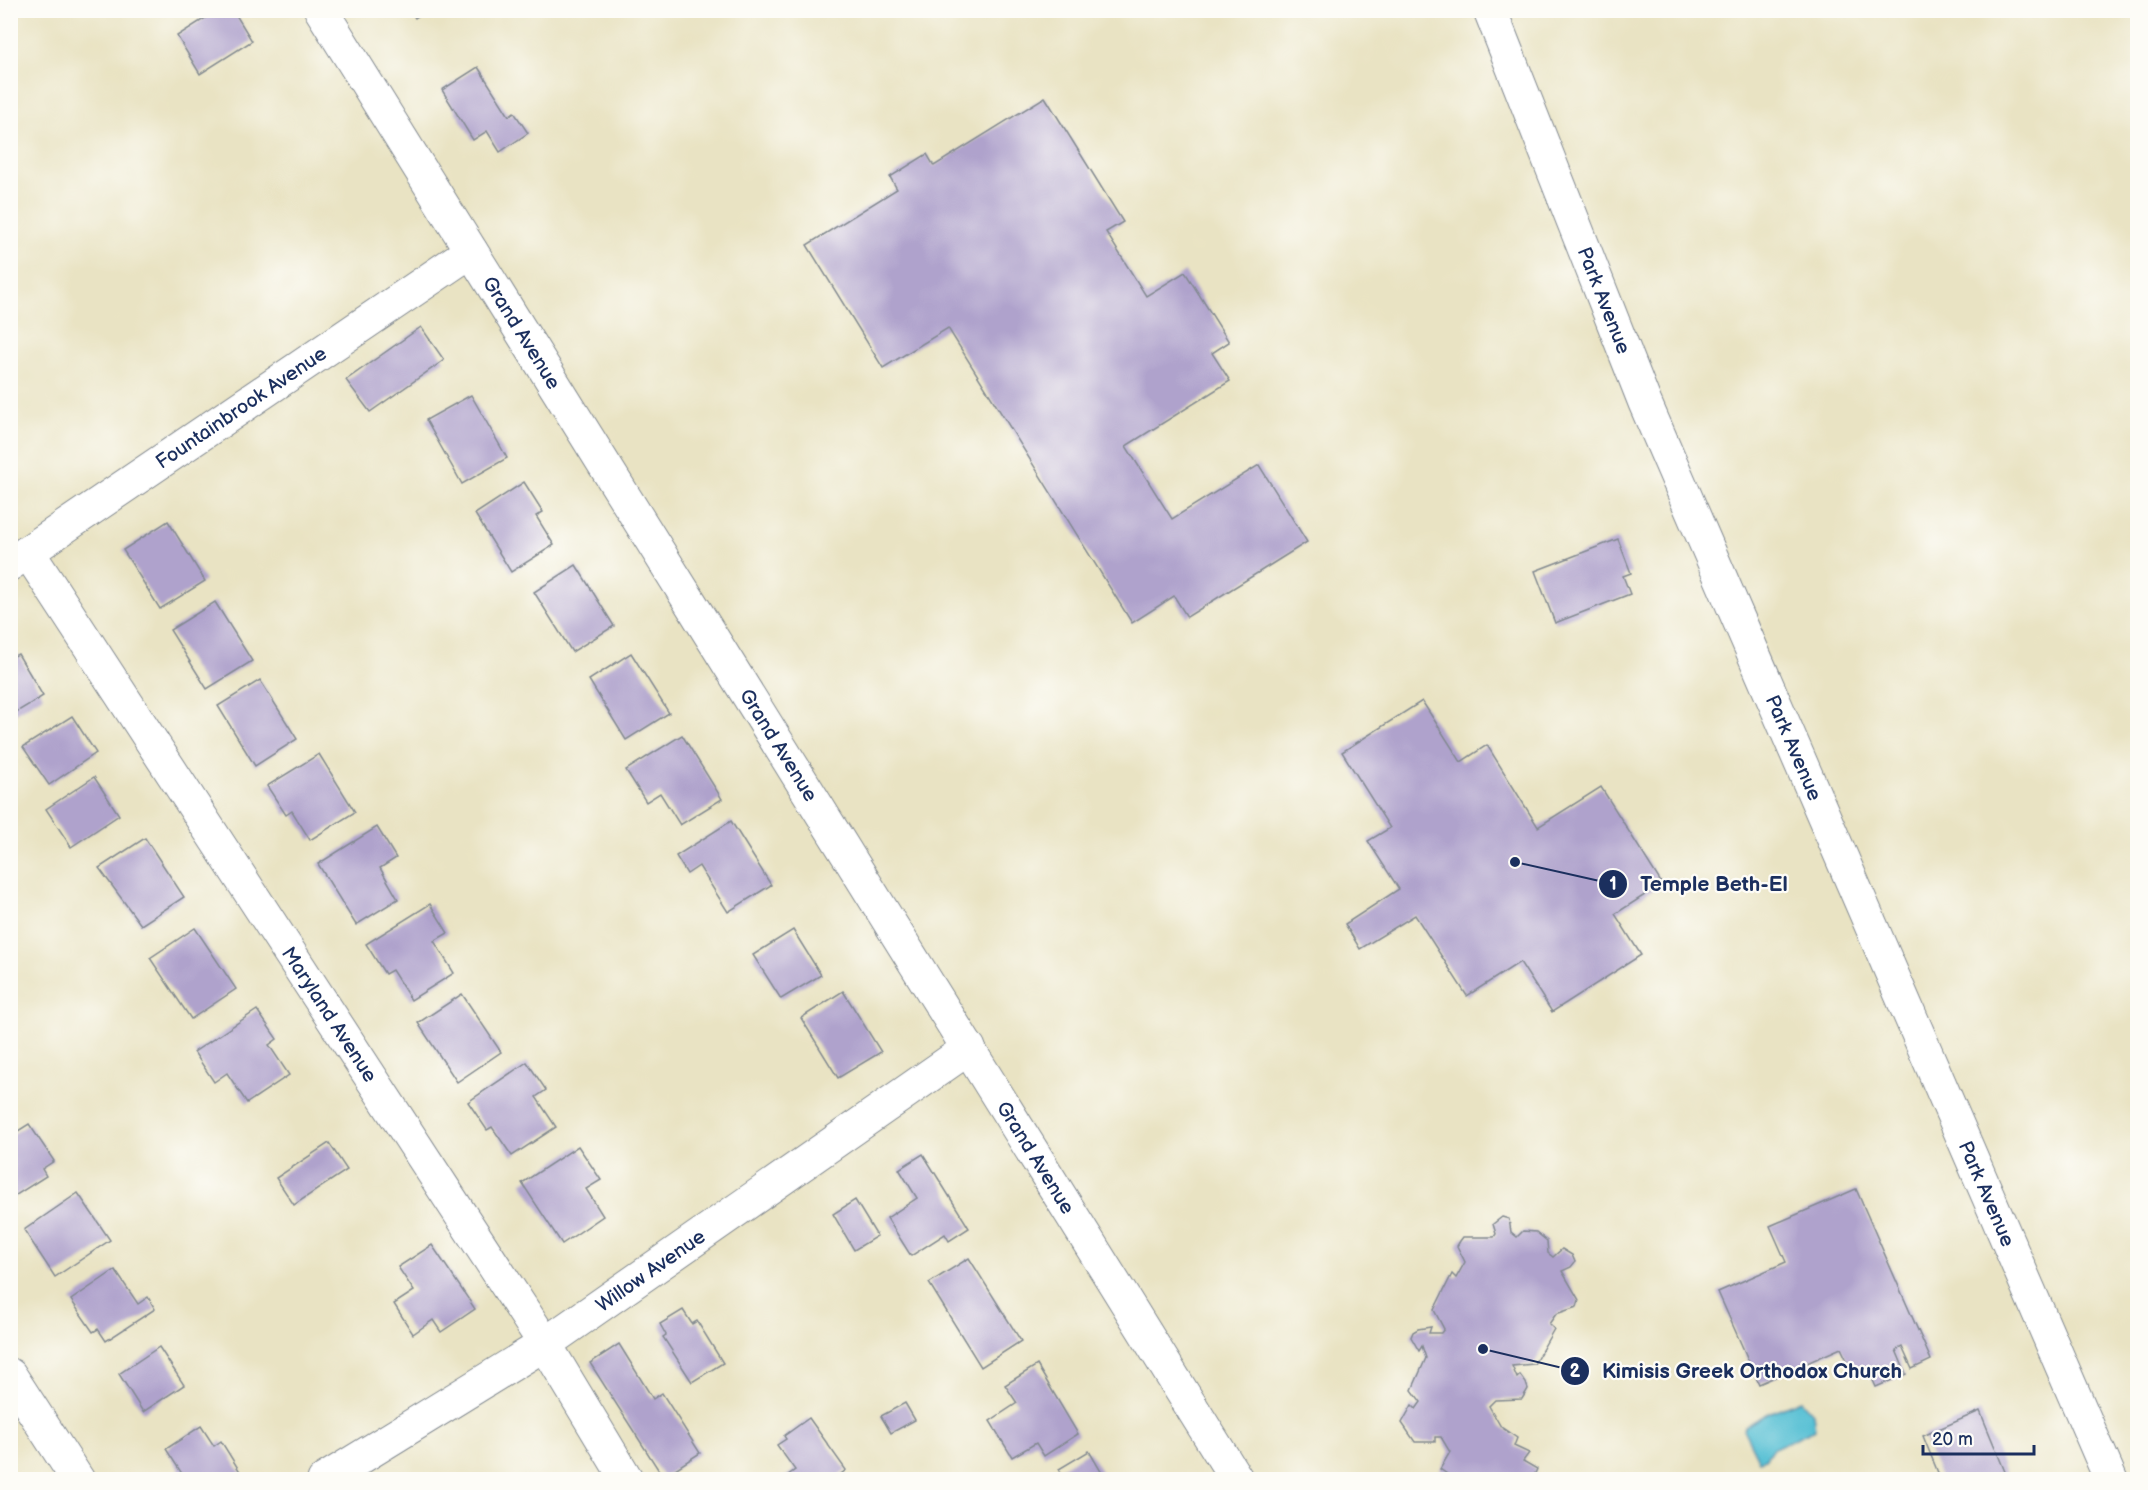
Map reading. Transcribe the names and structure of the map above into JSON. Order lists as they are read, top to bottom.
{
  "streets": {
    "street": [
      "Park Avenue",
      "Grand Avenue",
      "Fountainbrook Avenue",
      "Maryland Avenue",
      "Willow Avenue"
    ]
  },
  "crossings": [
    ["Grand Avenue", "Fountainbrook Avenue"],
    ["Grand Avenue", "Willow Avenue"],
    ["Fountainbrook Avenue", "Maryland Avenue"],
    ["Maryland Avenue", "Willow Avenue"]
  ],
  "places": ["Temple Beth-El", "Kimisis Greek Orthodox Church"],
  "scale_bar": "20 m"
}
